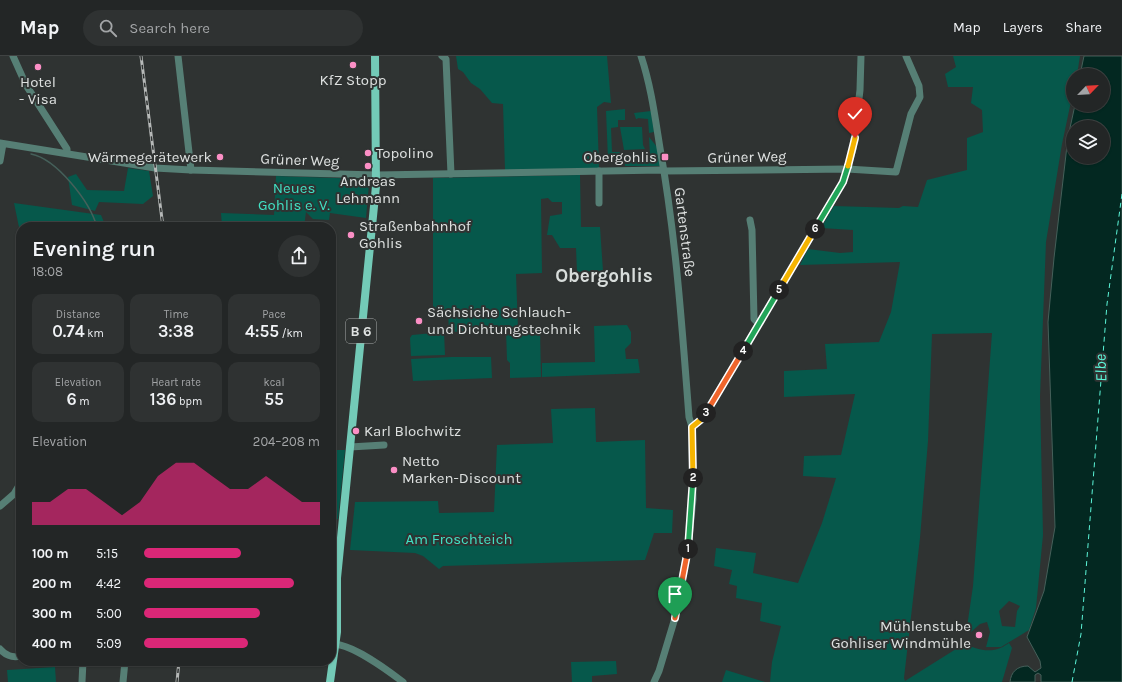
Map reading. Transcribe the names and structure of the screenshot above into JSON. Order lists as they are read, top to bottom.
{
  "streets": {
    "main road": ["B 6"],
    "street": ["Grüner Weg", "Gartenstraße"]
  },
  "crossings": [
    ["Grüner Weg", "Gartenstraße"],
    ["Grüner Weg", "B 6"]
  ],
  "districts": ["Obergohlis"],
  "water": ["Elbe"],
  "parks": ["Neues Gohlis e. V.", "Am Froschteich"],
  "places": {
    "other": [
      "KfZ Stopp",
      "Hotel - Visa",
      "Topolino",
      "Wärmegerätewerk",
      "Andreas Lehmann",
      "Straßenbahnhof Gohlis",
      "Sächsiche Schlauch- und Dichtungstechnik",
      "Karl Blochwitz",
      "Netto Marken-Discount",
      "Mühlenstube Gohliser Windmühle"
    ],
    "transit": ["Obergohlis"]
  },
  "north": "top right",
  "page": {
    "header": "Map",
    "search": "Search here",
    "nav": ["Map", "Layers", "Share"],
    "pins": [
      "6",
      "5",
      "4",
      "3",
      "2",
      "1"
    ],
    "heading": ["Evening run", "18:08"],
    "stats": [
      ["Distance", "0.74 km"],
      ["Time", "3:38"],
      ["Pace", "4:55 /km"],
      ["Elevation", "6 m"],
      ["Heart rate", "136 bpm"],
      ["kcal", "55"]
    ],
    "chart": ["Elevation", "204–208 m"],
    "list": [
      {
        "name": "100 m",
        "note": "5:15"
      },
      {
        "name": "200 m",
        "note": "4:42"
      },
      {
        "name": "300 m",
        "note": "5:00"
      },
      {
        "name": "400 m",
        "note": "5:09"
      }
    ]
  }
}
